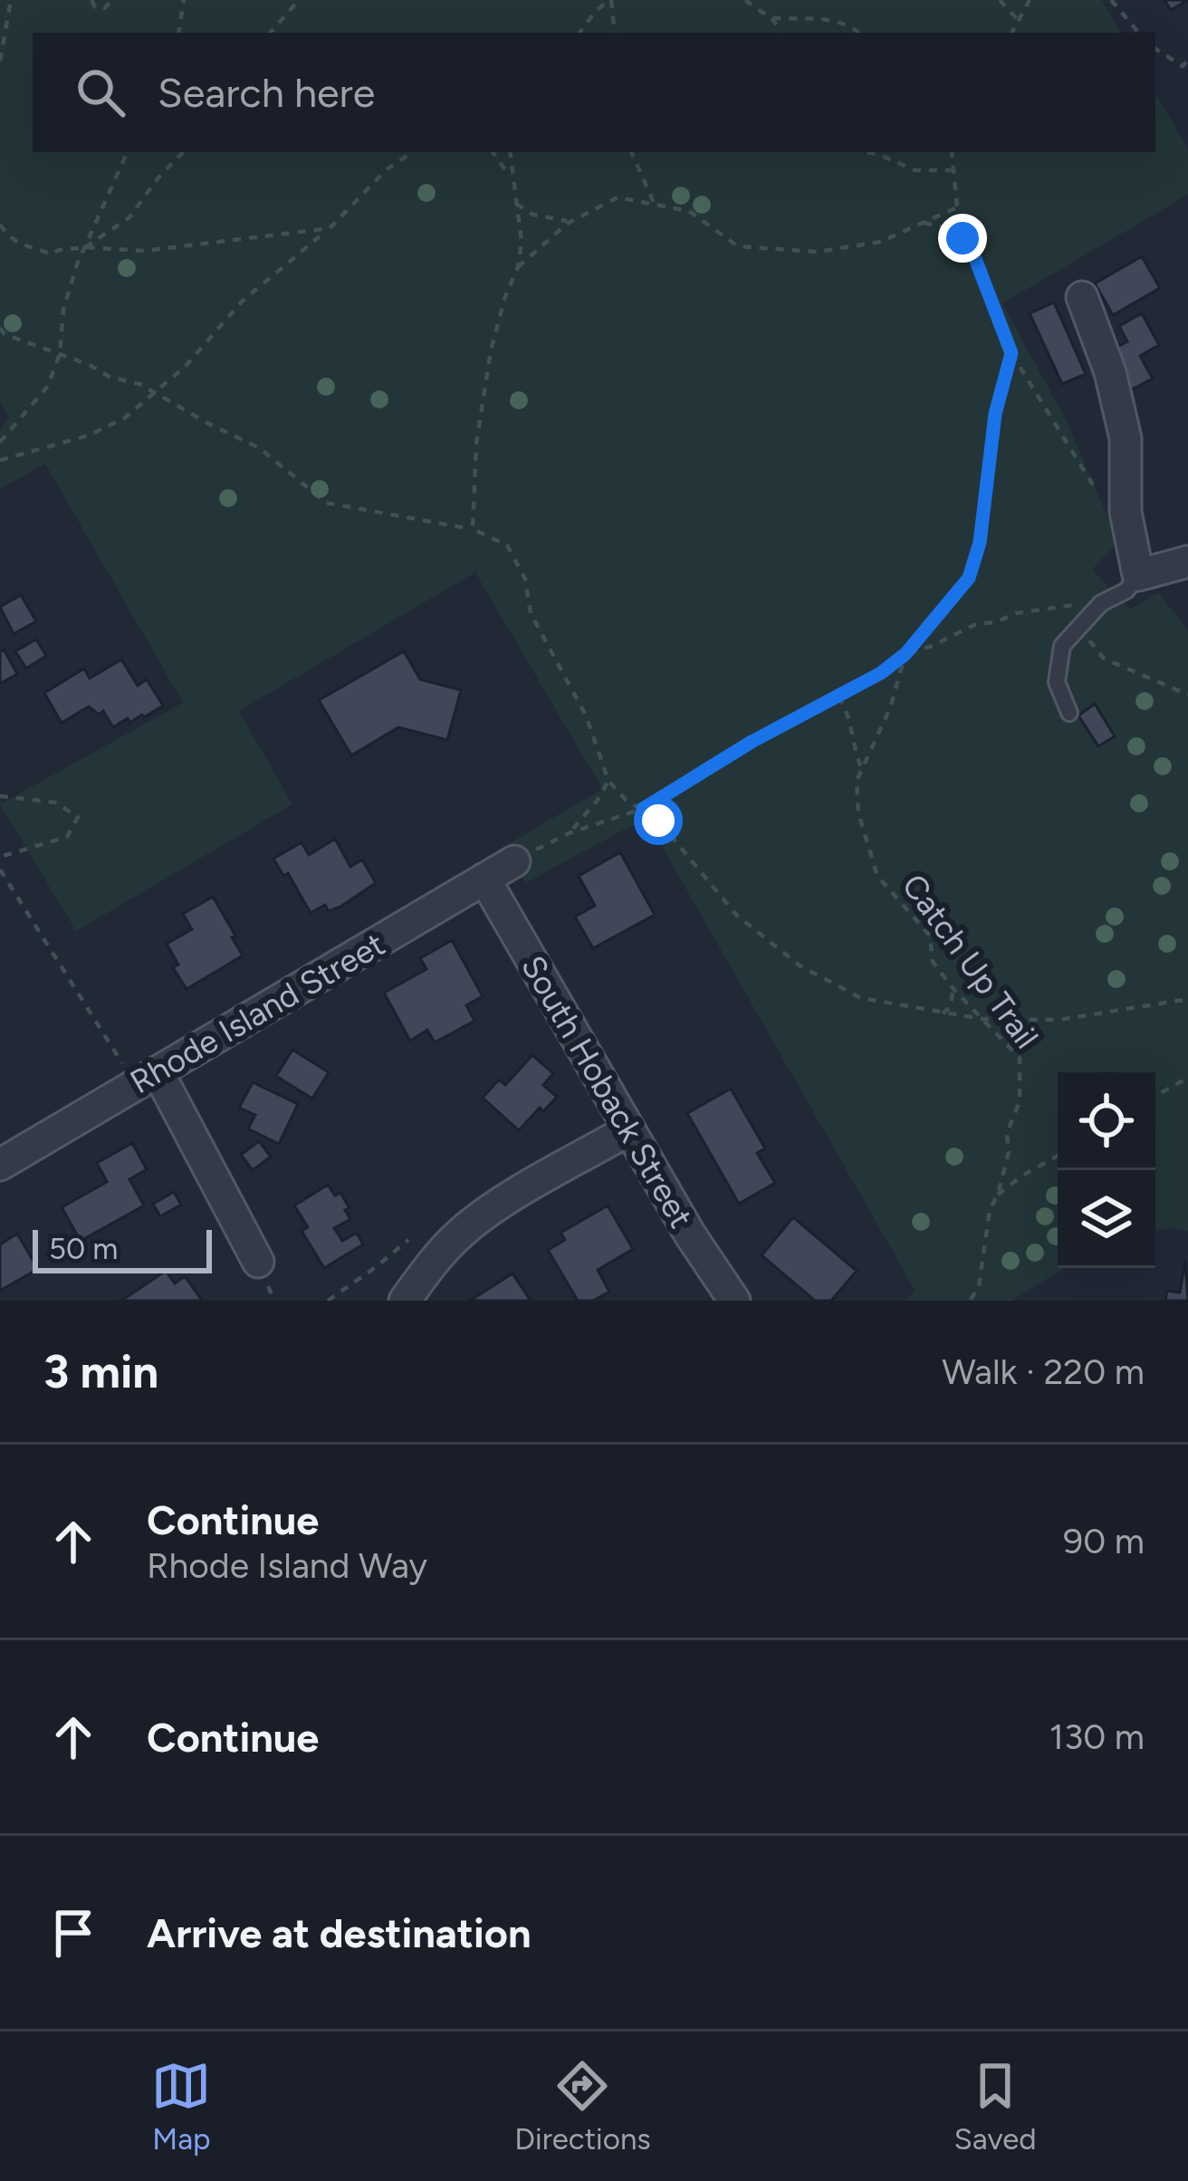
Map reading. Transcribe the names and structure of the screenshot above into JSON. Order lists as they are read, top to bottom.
{
  "streets": {
    "street": ["Rhode Island Street", "South Hoback Street"],
    "path": ["Catch Up Trail"]
  },
  "crossings": [
    ["Rhode Island Street", "South Hoback Street"]
  ],
  "scale_bar": "50 m",
  "page": {
    "search": "Search here",
    "scale": "50 m",
    "heading": ["3 min", "Walk · 220 m"],
    "list": [
      ["Continue", "Rhode Island Way", "90 m"],
      ["Continue", "130 m"],
      "Arrive at destination"
    ],
    "nav": ["Map", "Directions", "Saved"]
  }
}
